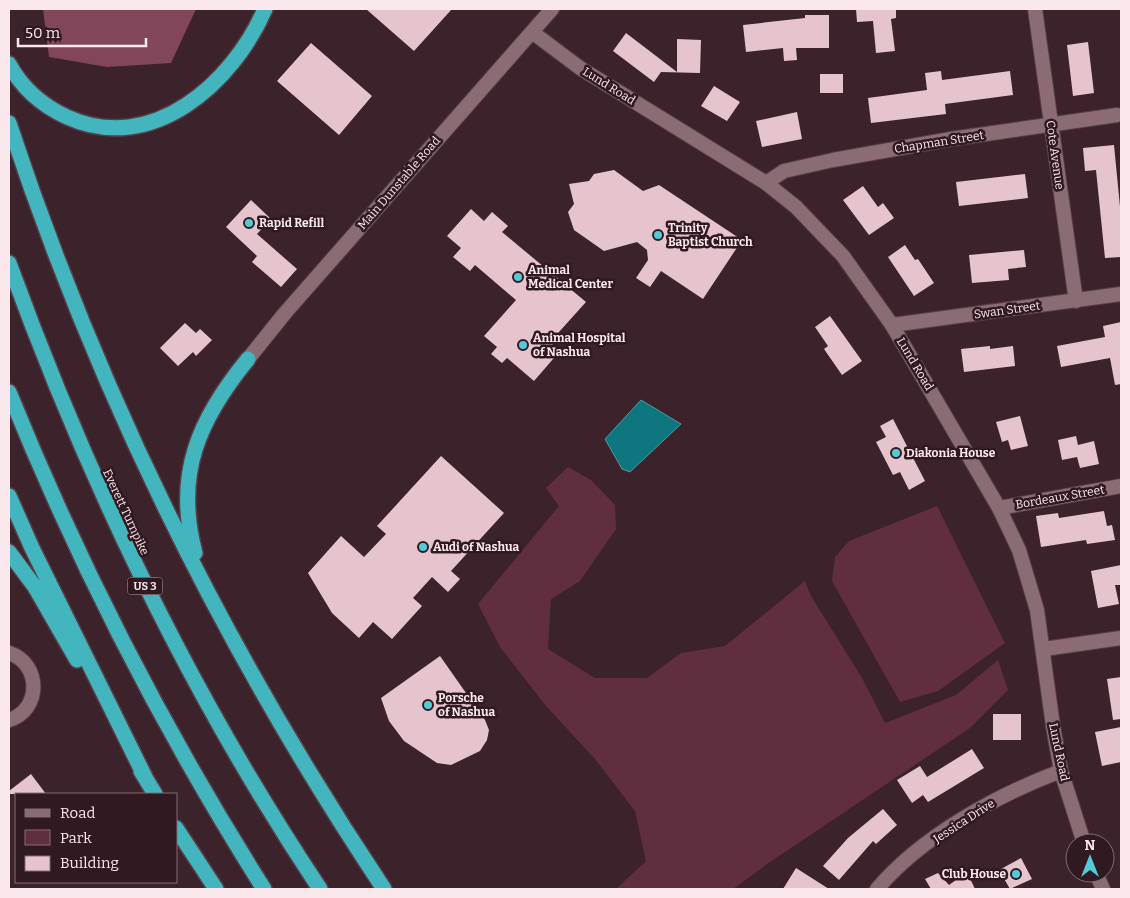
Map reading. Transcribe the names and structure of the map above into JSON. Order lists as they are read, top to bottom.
{
  "streets": {
    "highway": ["Everett Turnpike", "US 3"],
    "street": [
      "Lund Road",
      "Chapman Street",
      "Cote Avenue",
      "Main Dunstable Road",
      "Swan Street",
      "Bordeaux Street",
      "Jessica Drive"
    ]
  },
  "crossings": [
    ["Lund Road", "Chapman Street"],
    ["Lund Road", "Main Dunstable Road"],
    ["Lund Road", "Swan Street"],
    ["Lund Road", "Bordeaux Street"],
    ["Lund Road", "Jessica Drive"],
    ["Chapman Street", "Cote Avenue"],
    ["Cote Avenue", "Swan Street"]
  ],
  "places": [
    "Rapid Refill",
    "Trinity Baptist Church",
    "Animal Medical Center",
    "Animal Hospital of Nashua",
    "Diakonia House",
    "Audi of Nashua",
    "Porsche of Nashua",
    "Club House"
  ],
  "legend": ["Road", "Park", "Building"],
  "scale_bar": "50 m",
  "north": "top"
}
